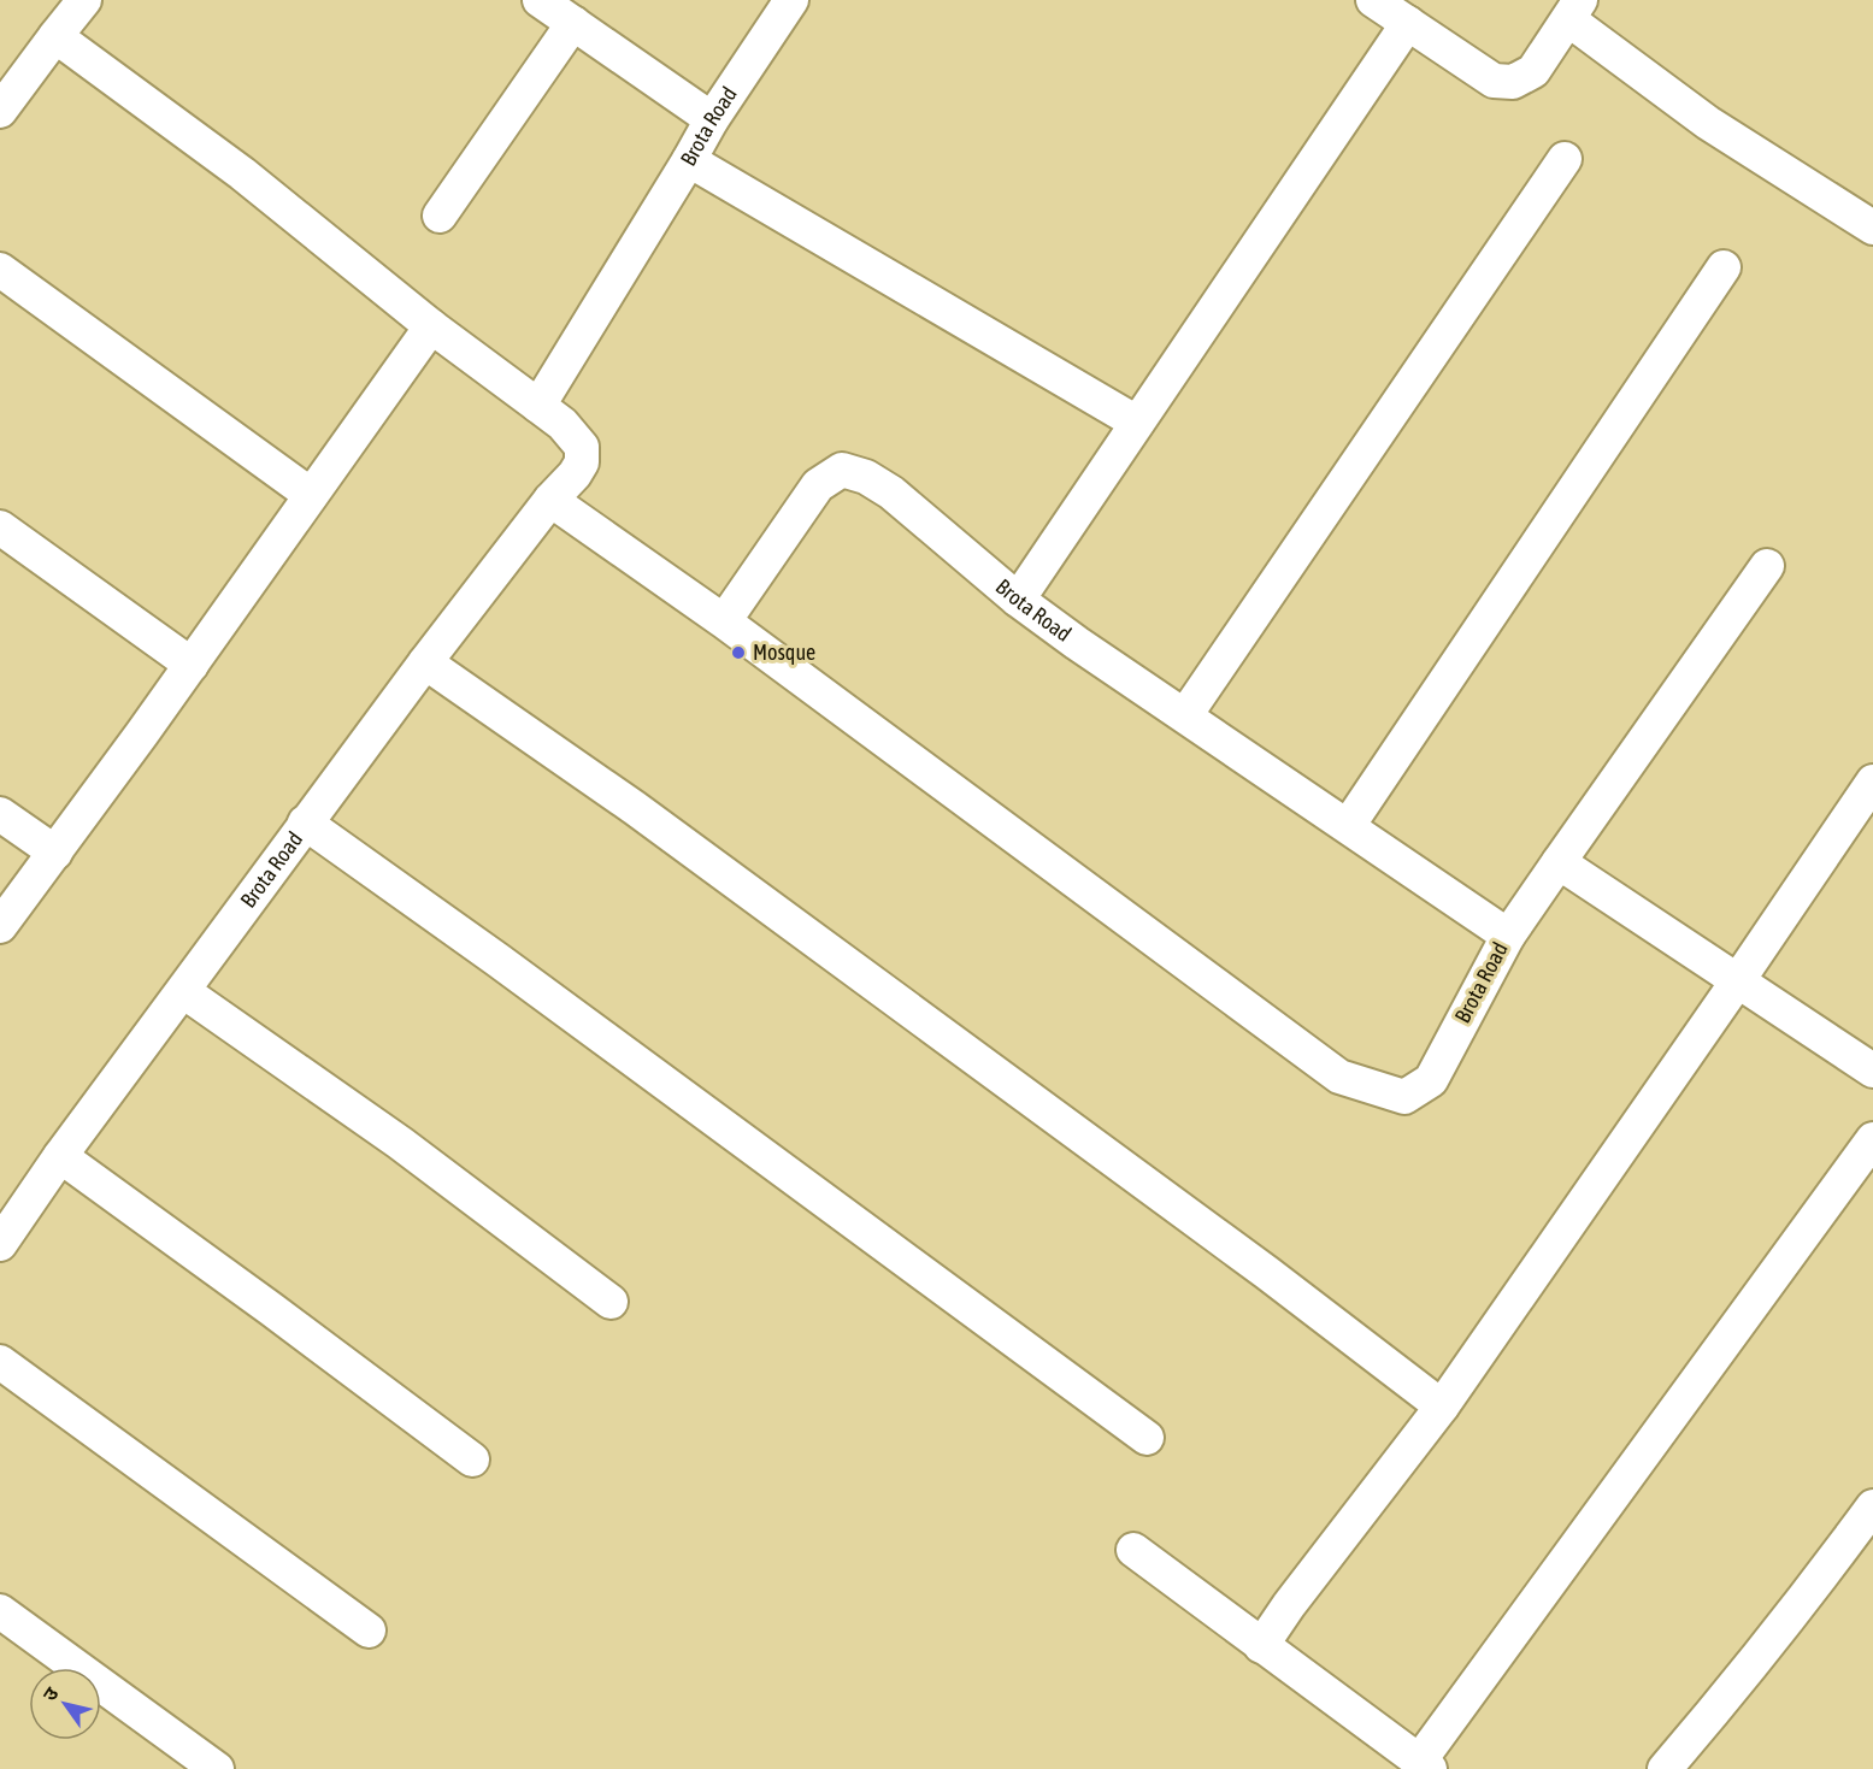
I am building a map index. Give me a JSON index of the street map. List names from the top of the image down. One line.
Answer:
{"streets":{"street":["Brota Road"]},"places":["Mosque"],"north":"top left"}
